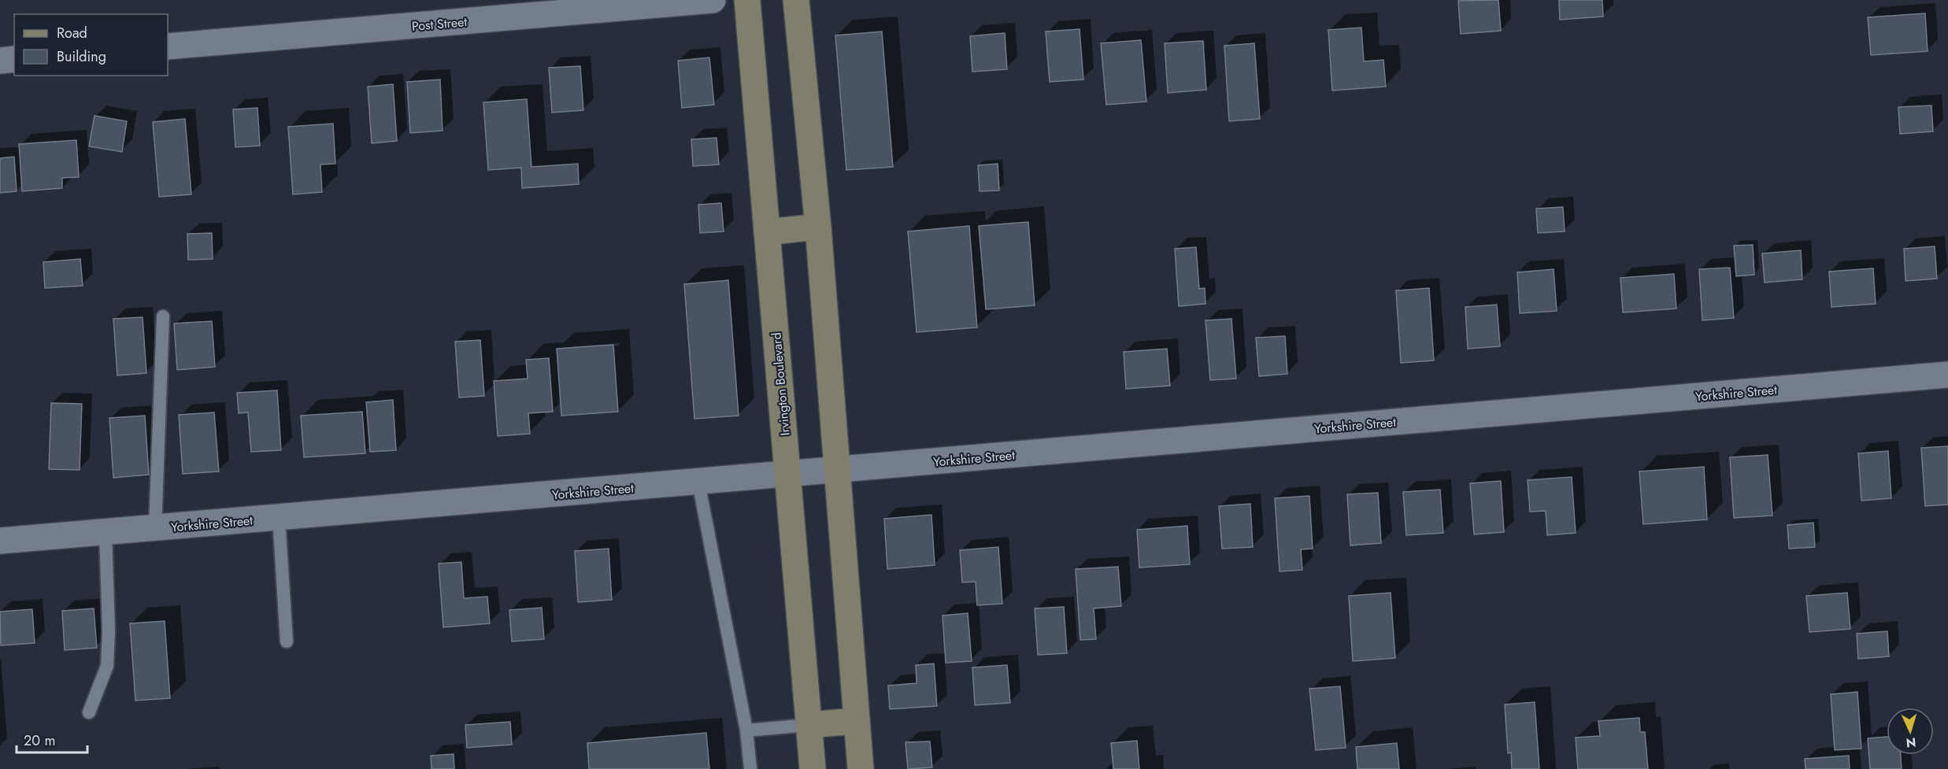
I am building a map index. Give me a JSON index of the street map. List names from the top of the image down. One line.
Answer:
{"streets":{"main road":["Irvington Boulevard"],"street":["Post Street","Yorkshire Street"]},"crossings":[["Irvington Boulevard","Yorkshire Street"]],"legend":["Road","Building"],"scale_bar":"20 m","north":"bottom"}
